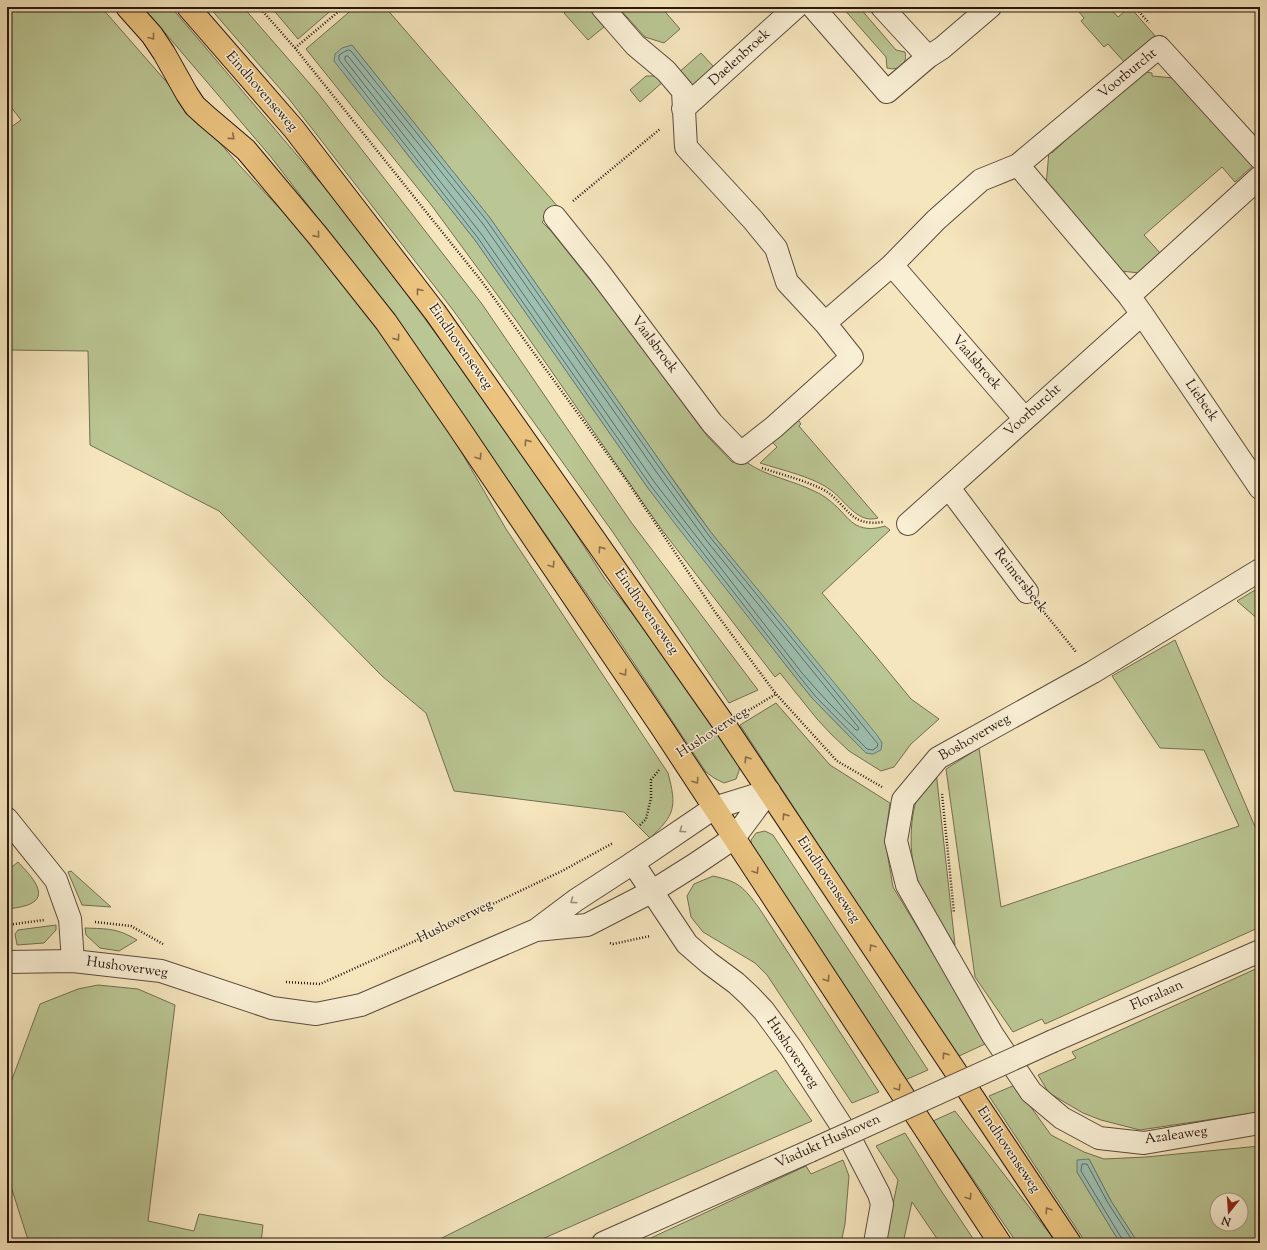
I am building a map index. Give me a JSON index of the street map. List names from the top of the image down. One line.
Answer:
{"streets":{"main road":["Eindhovenseweg"],"street":["Daelenbroek","Voorburcht","Vaalsbroek","Liebeek","Reimersbeek","Hushoverweg","Boshoverweg","Floralaan","Azaleaweg","Viadukt Hushoven"]},"crossings":[["Voorburcht","Vaalsbroek"],["Voorburcht","Liebeek"],["Voorburcht","Reimersbeek"],["Eindhovenseweg","Hushoverweg"],["Reimersbeek","Boshoverweg"],["Boshoverweg","Azaleaweg"],["Floralaan","Viadukt Hushoven"]],"north":"bottom"}
